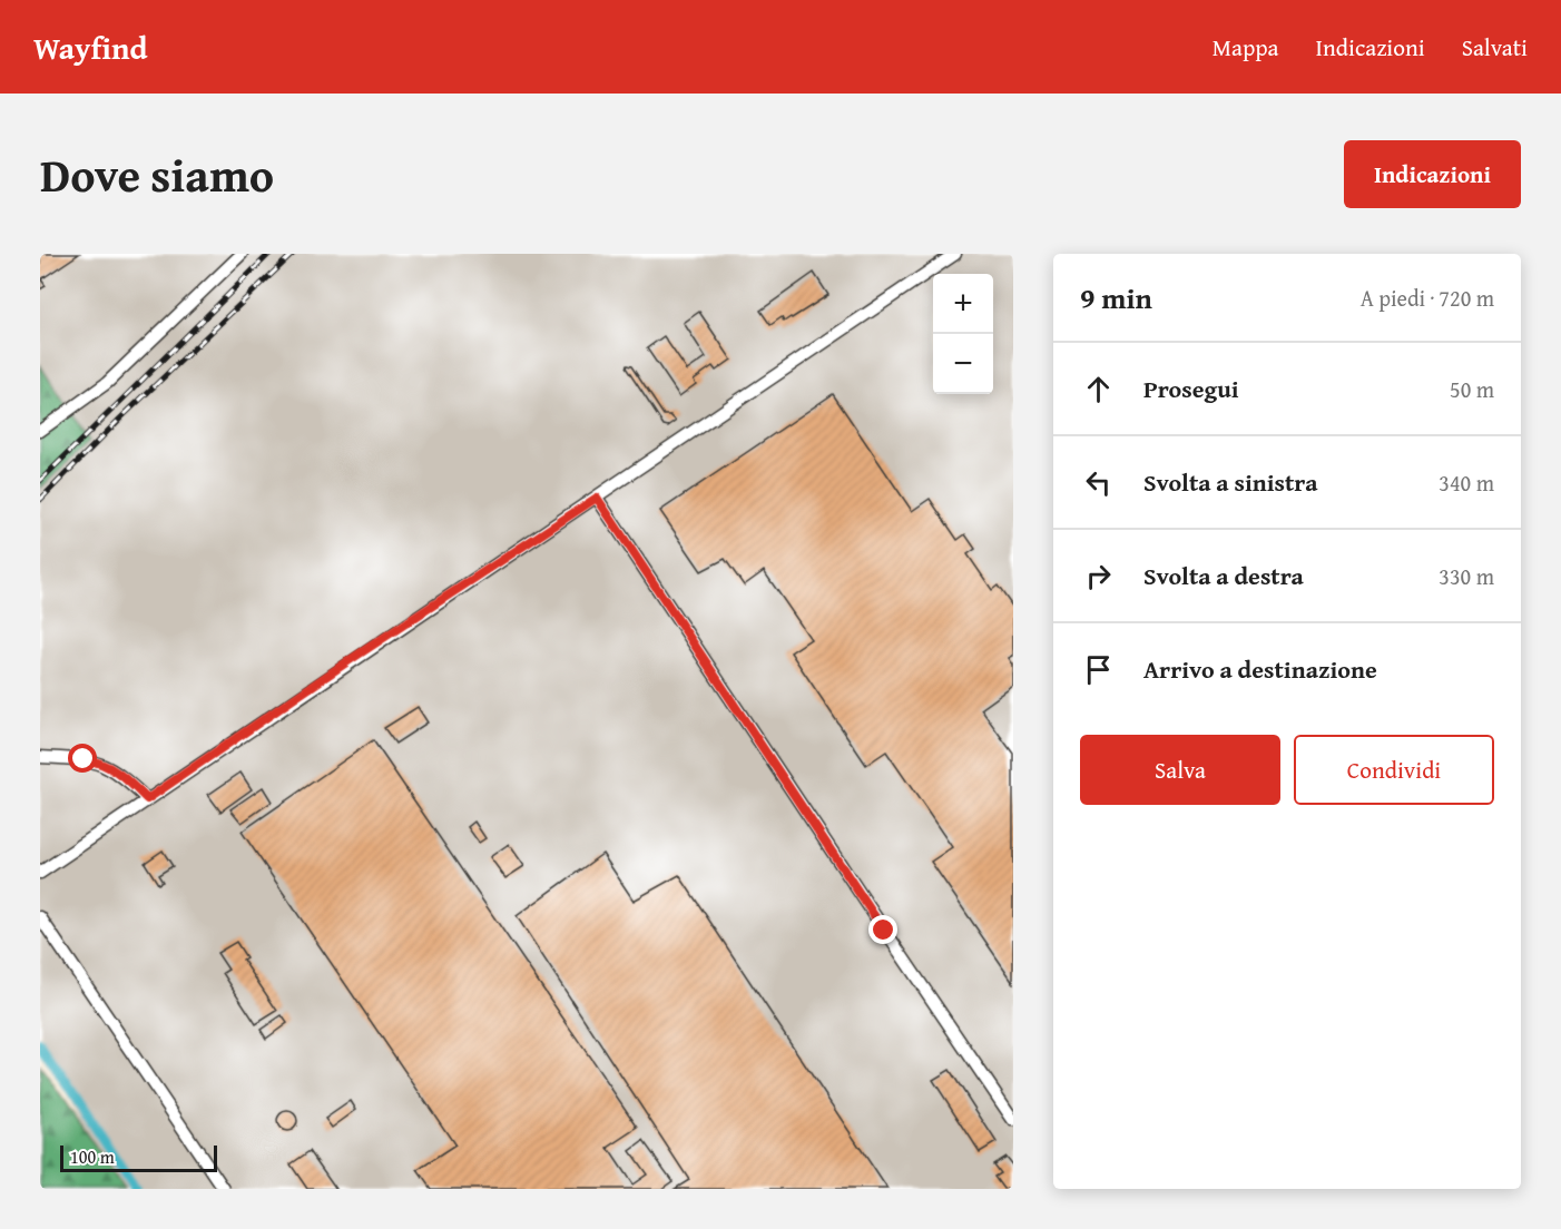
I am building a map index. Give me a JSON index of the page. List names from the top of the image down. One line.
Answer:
{"scale_bar":"100 m","page":{"header":"Wayfind","nav":["Mappa","Indicazioni","Salvati"],"title":"Dove siamo","buttons":["Indicazioni",["Salva","Condividi"]],"heading":["9 min","A piedi · 720 m"],"map_buttons":["+","−"],"list":[["Prosegui","50 m"],["Svolta a sinistra","340 m"],["Svolta a destra","330 m"],"Arrivo a destinazione"],"scale":"100 m"}}
